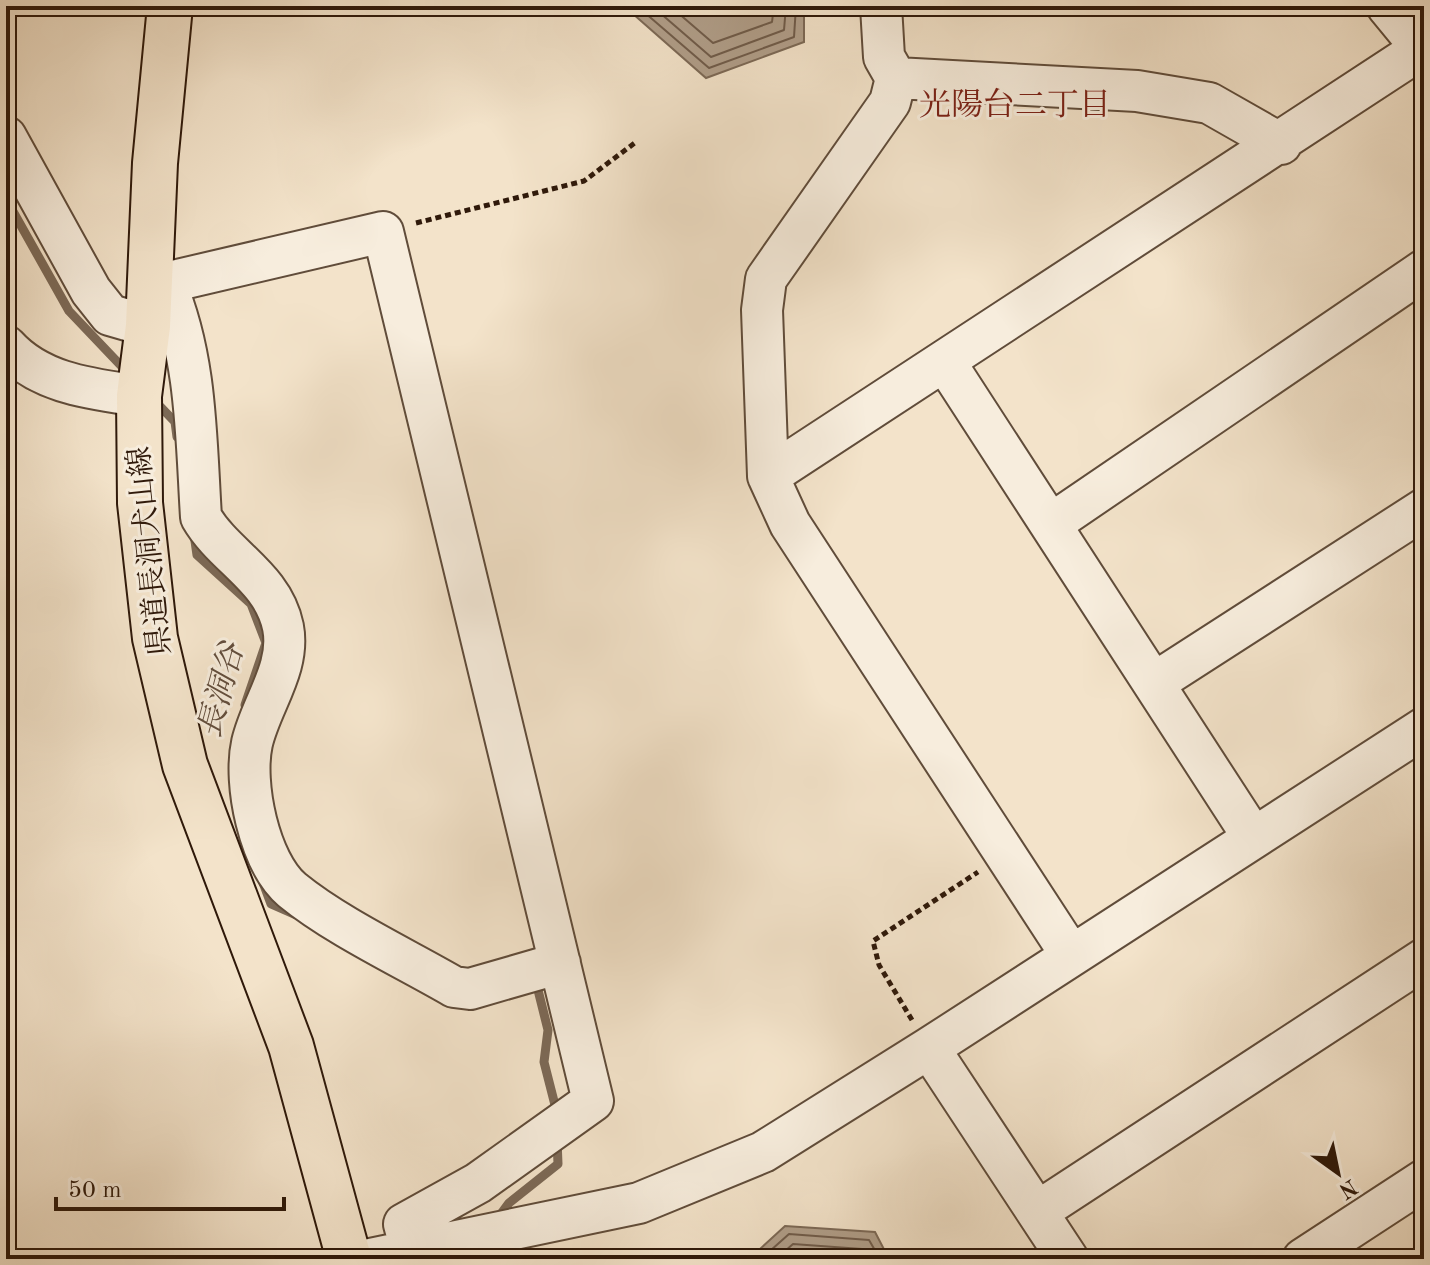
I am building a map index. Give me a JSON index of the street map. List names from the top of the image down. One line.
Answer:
{"streets":{"main road":["県道長洞犬山線"]},"districts":["光陽台二丁目"],"water":["長洞谷"],"scale_bar":"50 m","north":"bottom right"}
